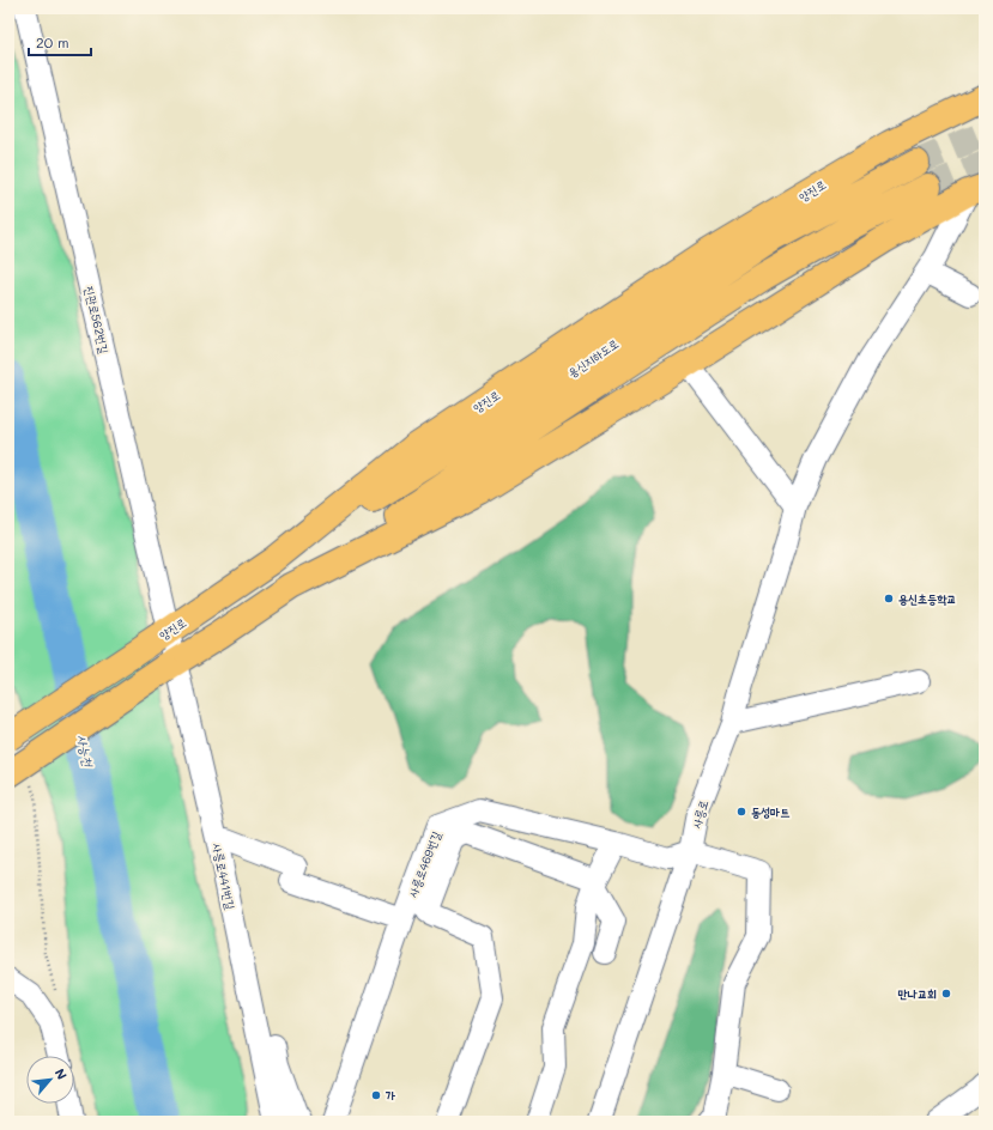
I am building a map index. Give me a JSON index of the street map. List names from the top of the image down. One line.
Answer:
{"streets":{"main road":["양진로","용신지하도로"],"street":["진관로562번길","사릉로","사릉로469번길","사릉로441번길"]},"crossings":[["양진로","진관로562번길"],["양진로","용신지하도로"],["양진로","사릉로441번길"],["진관로562번길","사릉로441번길"],["사릉로","사릉로469번길"]],"water":["사능천"],"places":["용신초등학교","동성마트","만나교회","가"],"scale_bar":"20 m","north":"top right"}
